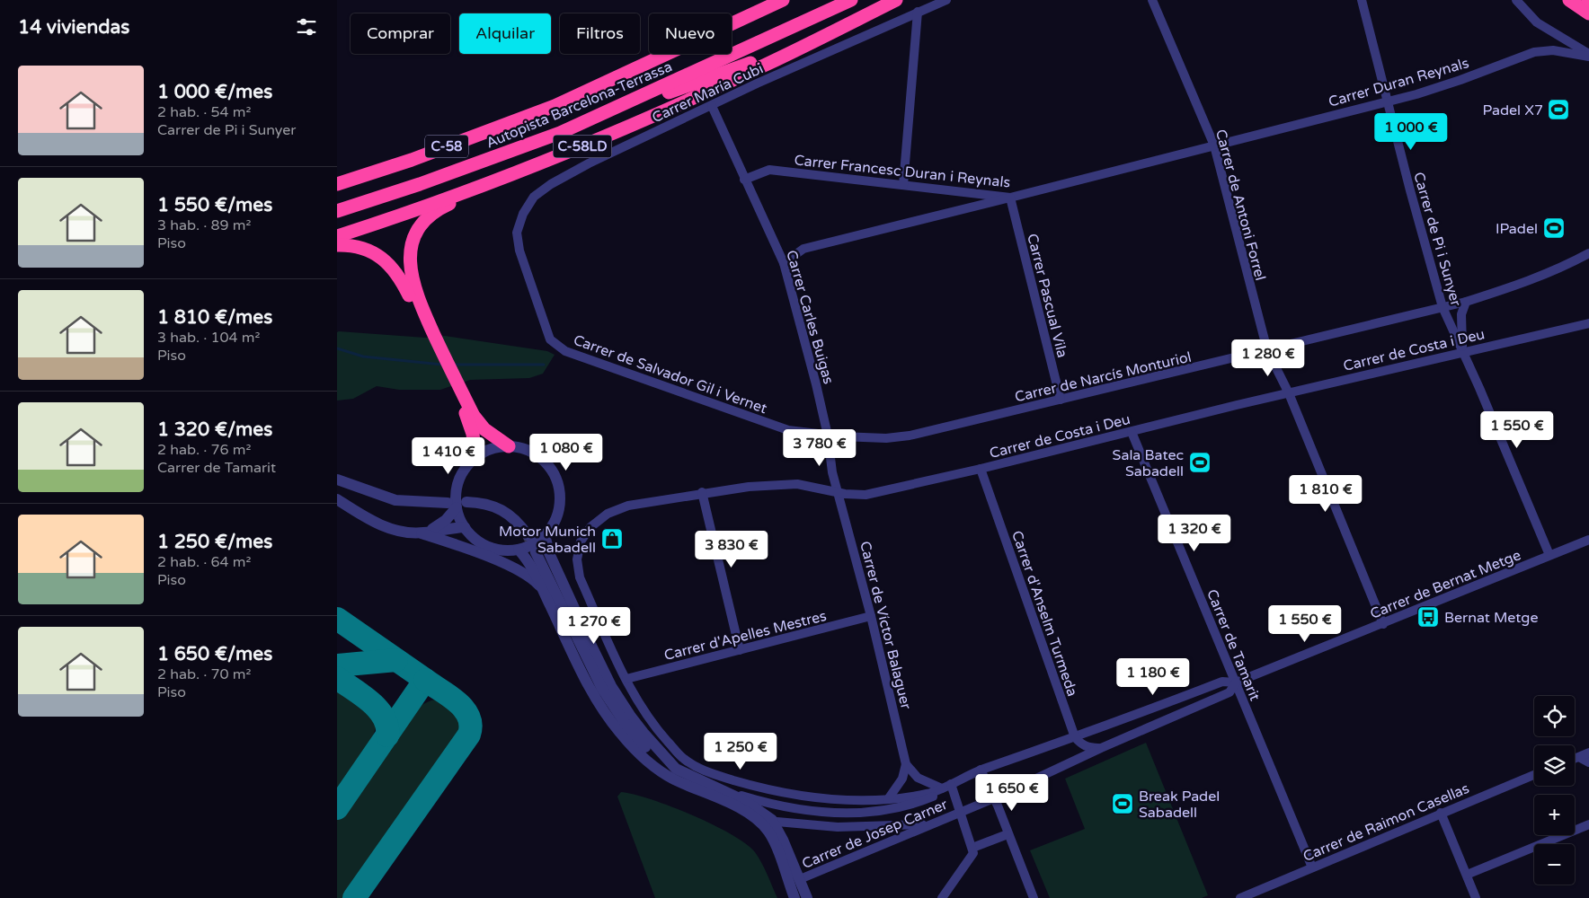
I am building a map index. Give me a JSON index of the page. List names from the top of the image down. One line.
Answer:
{"streets":{"highway":["Autopista Barcelona-Terrassa","C-58","C-58LD"],"street":["Carrer Duran Reynals","Carrer María Cubi","Carrer Francesc Duran i Reynals","Carrer de Antoni Forrel","Carrer de Pi i Sunyer","Carrer Pascual Vila","Carrer Carles Buigas","Carrer de Costa i Deu","Carrer de Salvador Gil i Vernet","Carrer de Narcís Monturiol","Carrer de Bernat Metge","Carrer d'Anselm Turmeda","Carrer de Víctor Balaguer","Carrer d'Apelles Mestres","Carrer de Tamarit","Carrer de Raimon Casellas","Carrer de Josep Carner"]},"crossings":[["Carrer Duran Reynals","Carrer Francesc Duran i Reynals"],["Carrer Duran Reynals","Carrer de Antoni Forrel"],["Carrer Duran Reynals","Carrer de Pi i Sunyer"],["Carrer María Cubi","Carrer Carles Buigas"],["Carrer María Cubi","Carrer de Salvador Gil i Vernet"],["Carrer Francesc Duran i Reynals","Carrer de Antoni Forrel"],["Carrer Francesc Duran i Reynals","Carrer Pascual Vila"],["Carrer Francesc Duran i Reynals","Carrer Carles Buigas"],["Carrer de Antoni Forrel","Carrer de Costa i Deu"],["Carrer de Antoni Forrel","Carrer de Narcís Monturiol"],["Carrer de Antoni Forrel","Carrer de Bernat Metge"],["Carrer de Pi i Sunyer","Carrer de Costa i Deu"],["Carrer de Pi i Sunyer","Carrer de Narcís Monturiol"],["Carrer de Pi i Sunyer","Carrer de Bernat Metge"],["Carrer Pascual Vila","Carrer de Narcís Monturiol"],["Carrer Carles Buigas","Carrer de Costa i Deu"],["Carrer Carles Buigas","Carrer de Salvador Gil i Vernet"],["Carrer Carles Buigas","Carrer de Narcís Monturiol"],["Carrer Carles Buigas","Carrer de Víctor Balaguer"],["Carrer de Costa i Deu","Carrer de Bernat Metge"],["Carrer de Costa i Deu","Carrer d'Anselm Turmeda"],["Carrer de Costa i Deu","Carrer de Víctor Balaguer"],["Carrer de Costa i Deu","Carrer de Tamarit"],["Carrer de Salvador Gil i Vernet","Carrer de Narcís Monturiol"],["Carrer de Bernat Metge","Carrer d'Anselm Turmeda"],["Carrer de Bernat Metge","Carrer d'Apelles Mestres"],["Carrer de Bernat Metge","Carrer de Tamarit"],["Carrer de Bernat Metge","Carrer de Josep Carner"],["Carrer de Víctor Balaguer","Carrer d'Apelles Mestres"],["Carrer de Tamarit","Carrer de Raimon Casellas"]],"places":{"sports":["Padel X7","IPadel","Sala Batec Sabadell","Break Padel Sabadell"],"shop":["Motor Munich Sabadell"],"bus stop":["Bernat Metge"]},"page":{"heading":"14 viviendas","chip":["Comprar","Alquilar","Filtros","Nuevo"],"list":[{"name":"1 000 €/mes","note":"2 hab. · 54 m² · Carrer de Pi i Sunyer"},{"name":"1 550 €/mes","note":"3 hab. · 89 m² · Piso"},{"name":"1 810 €/mes","note":"3 hab. · 104 m² · Piso"},{"name":"1 320 €/mes","note":"2 hab. · 76 m² · Carrer de Tamarit"},{"name":"1 250 €/mes","note":"2 hab. · 64 m² · Piso"},{"name":"1 650 €/mes","note":"2 hab. · 70 m² · Piso"}],"price":["1 000 €","1 280 €","1 550 €","3 780 €","1 080 €","1 410 €","1 810 €","1 320 €","3 830 €","1 550 €","1 270 €","1 180 €","1 250 €","1 650 €"],"map_buttons":["+","−"]}}
